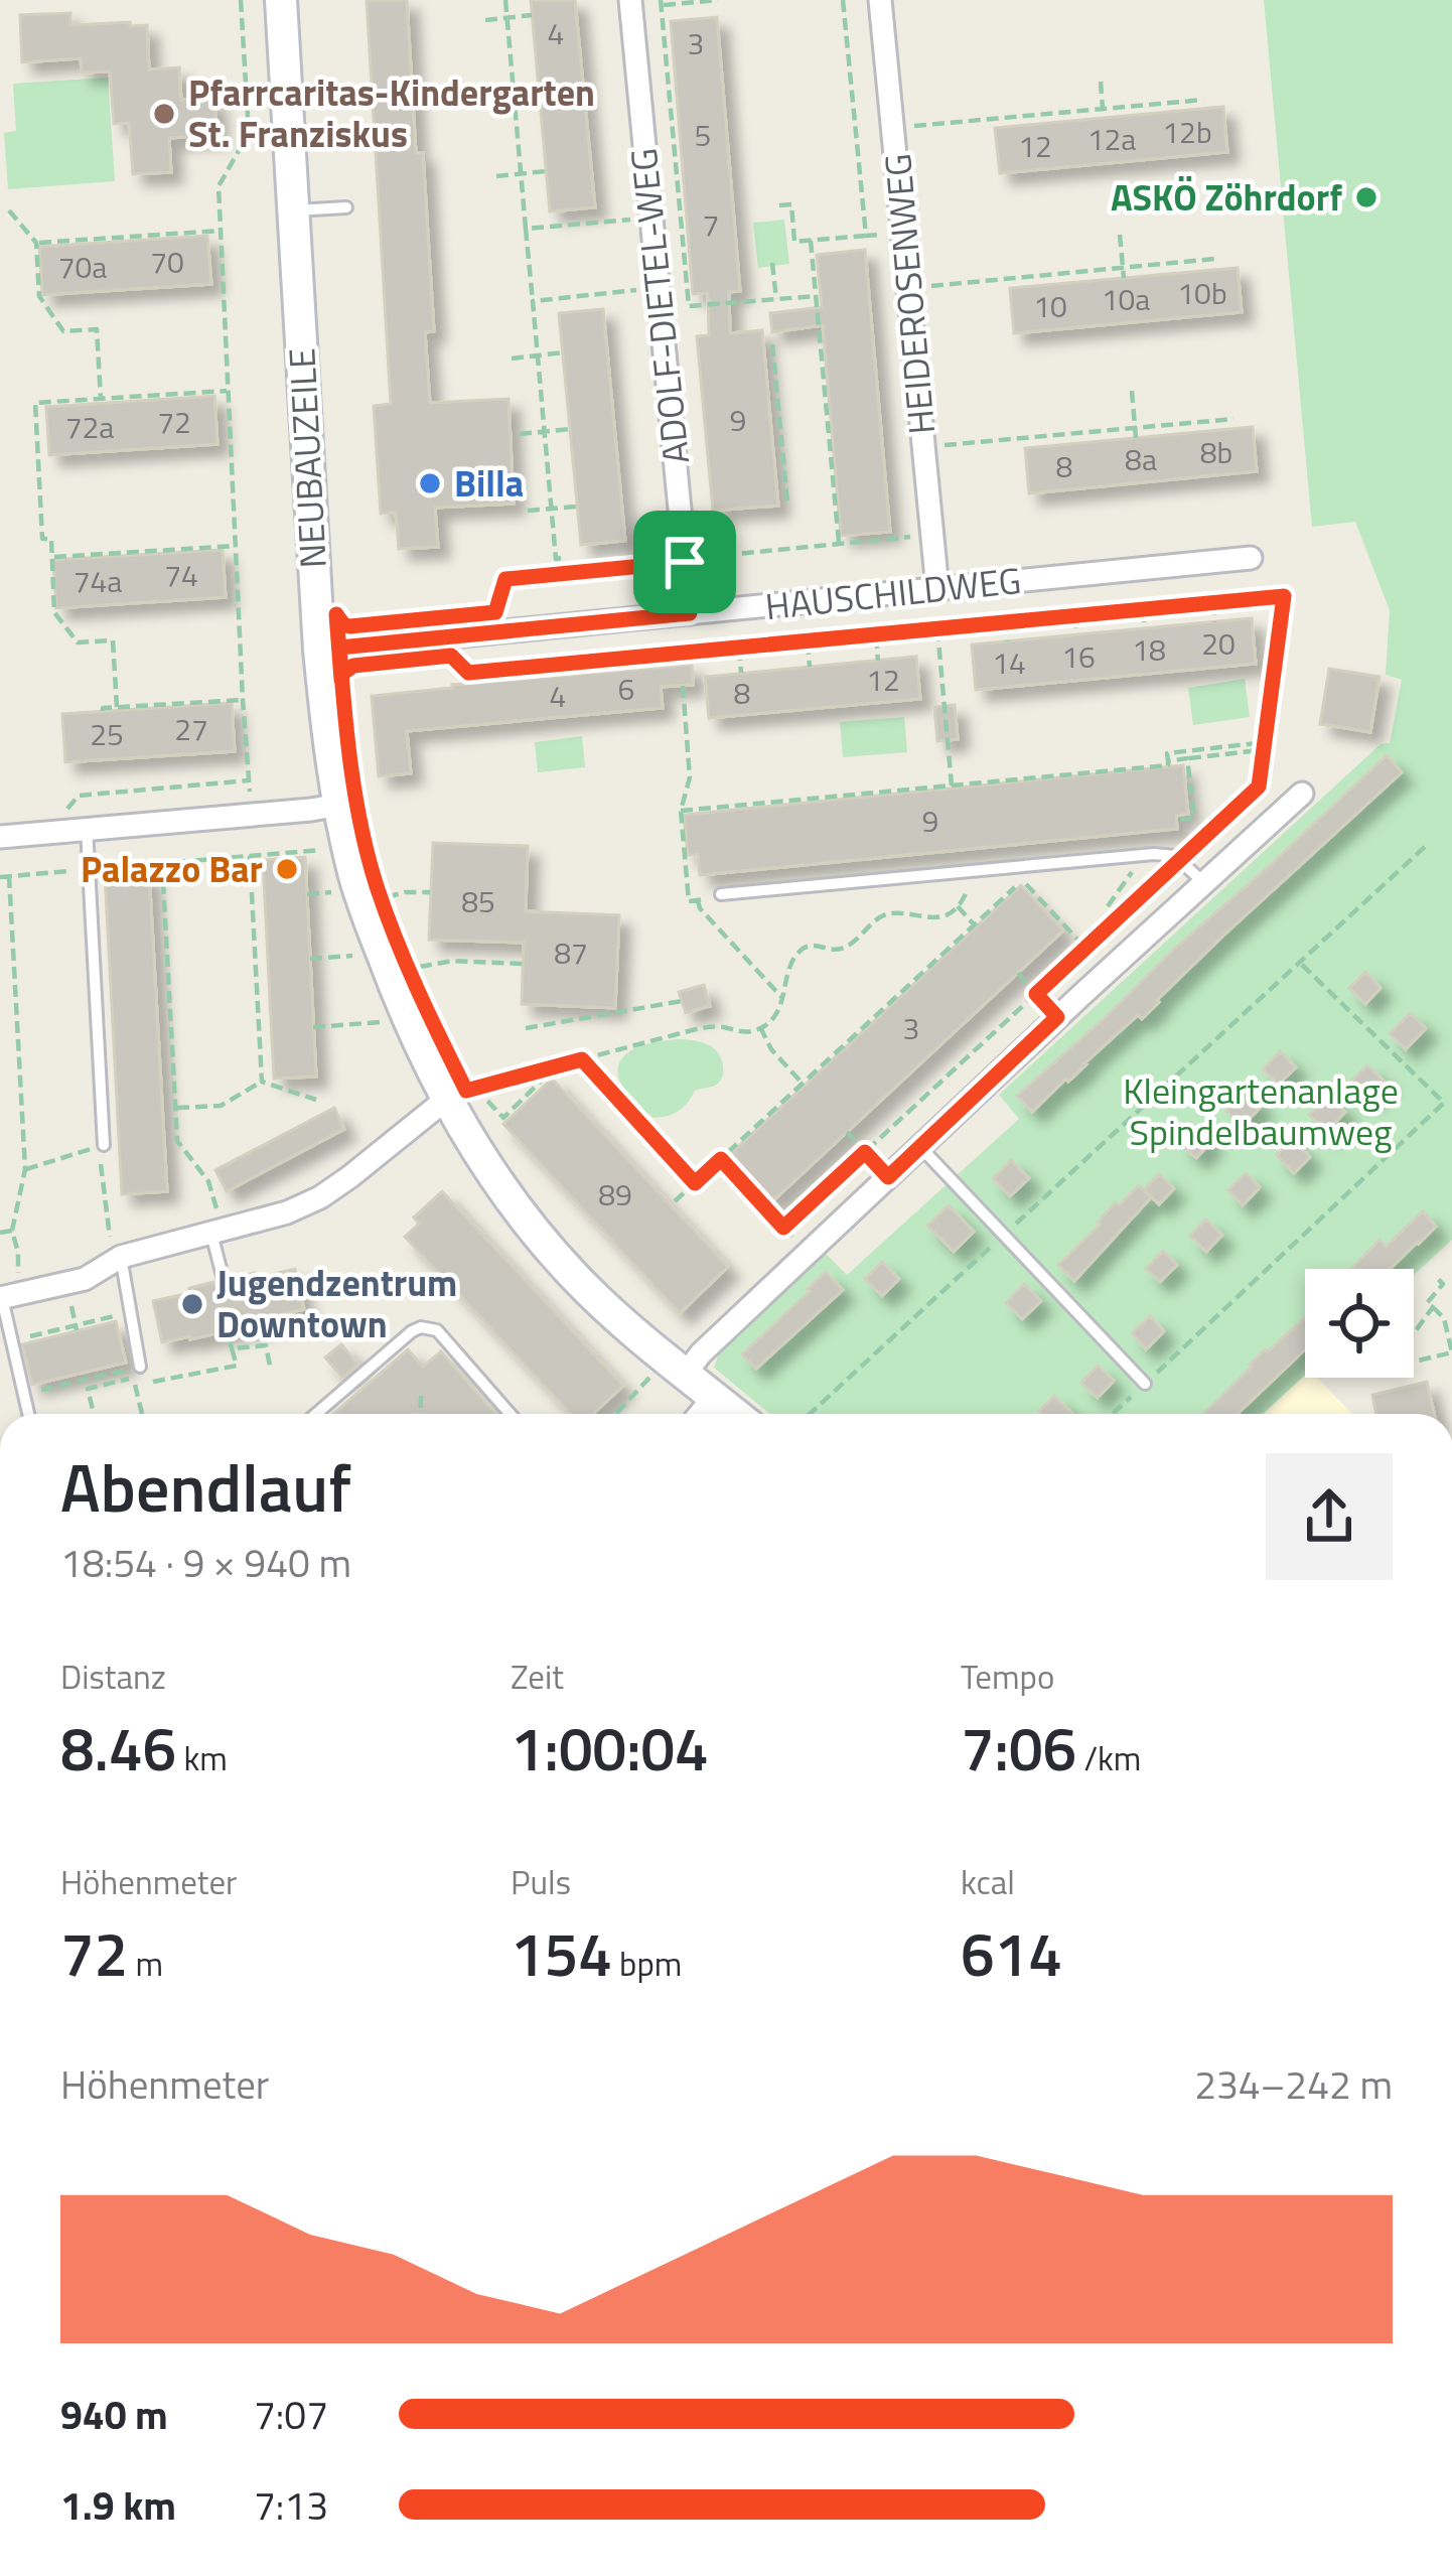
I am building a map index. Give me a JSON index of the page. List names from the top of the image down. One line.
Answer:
{"streets":{"street":["HEIDEROSENWEG","ADOLF-DIETEL-WEG","NEUBAUZEILE","HAUSCHILDWEG"]},"crossings":[["HEIDEROSENWEG","HAUSCHILDWEG"],["ADOLF-DIETEL-WEG","HAUSCHILDWEG"],["NEUBAUZEILE","HAUSCHILDWEG"]],"parks":["Kleingartenanlage Spindelbaumweg"],"places":["Pfarrcaritas-Kindergarten St. Franziskus","ASKÖ Zöhrdorf","Billa","Palazzo Bar","Jugendzentrum Downtown"],"house_numbers":["4","3","12b","5","12a","12","7","70","70a","10b","10a","10","9","72","72a","8b","8a","8","74","74a","20","18","16","14","12","6","8","4","27","25","9","85","87","3","89"],"page":{"heading":["Abendlauf","18:54 · 9 × 940 m"],"stats":[["Distanz","8.46 km"],["Zeit","1:00:04"],["Tempo","7:06 /km"],["Höhenmeter","72 m"],["Puls","154 bpm"],["kcal","614"]],"chart":["Höhenmeter","234–242 m"],"list":[{"name":"940 m","note":"7:07"},{"name":"1.9 km","note":"7:13"}]}}
